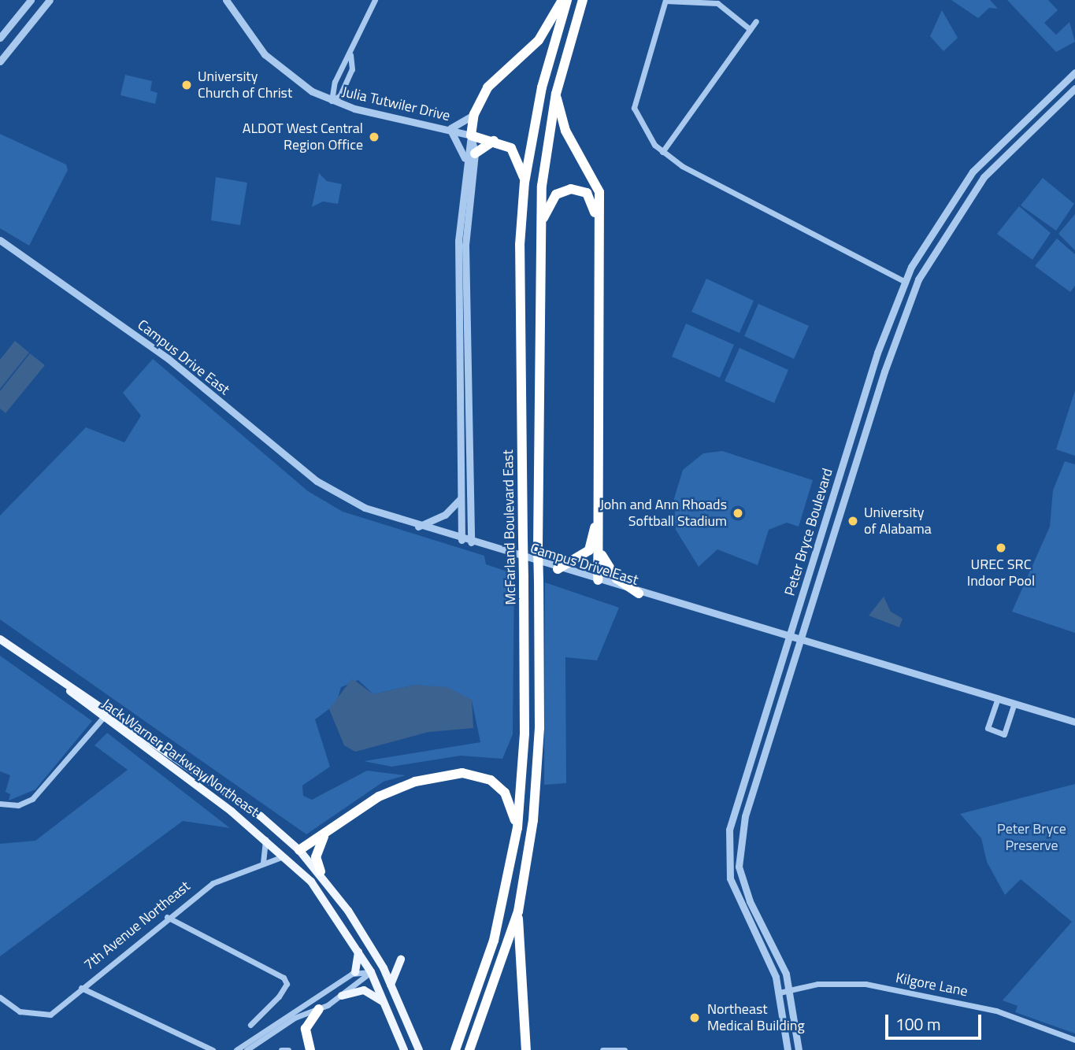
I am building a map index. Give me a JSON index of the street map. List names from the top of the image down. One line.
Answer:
{"streets":{"highway":["McFarland Boulevard East"],"main road":["Jack Warner Parkway Northeast","7th Avenue Northeast"],"street":["Julia Tutwiler Drive","Campus Drive East","Peter Bryce Boulevard","Kilgore Lane"]},"crossings":[["Campus Drive East","Peter Bryce Boulevard"],["Peter Bryce Boulevard","Kilgore Lane"],["Jack Warner Parkway Northeast","7th Avenue Northeast"]],"parks":["Peter Bryce Preserve"],"places":["University Church of Christ","ALDOT West Central Region Office","John and Ann Rhoads Softball Stadium","University of Alabama","UREC SRC Indoor Pool","Northeast Medical Building"],"scale_bar":"100 m"}
